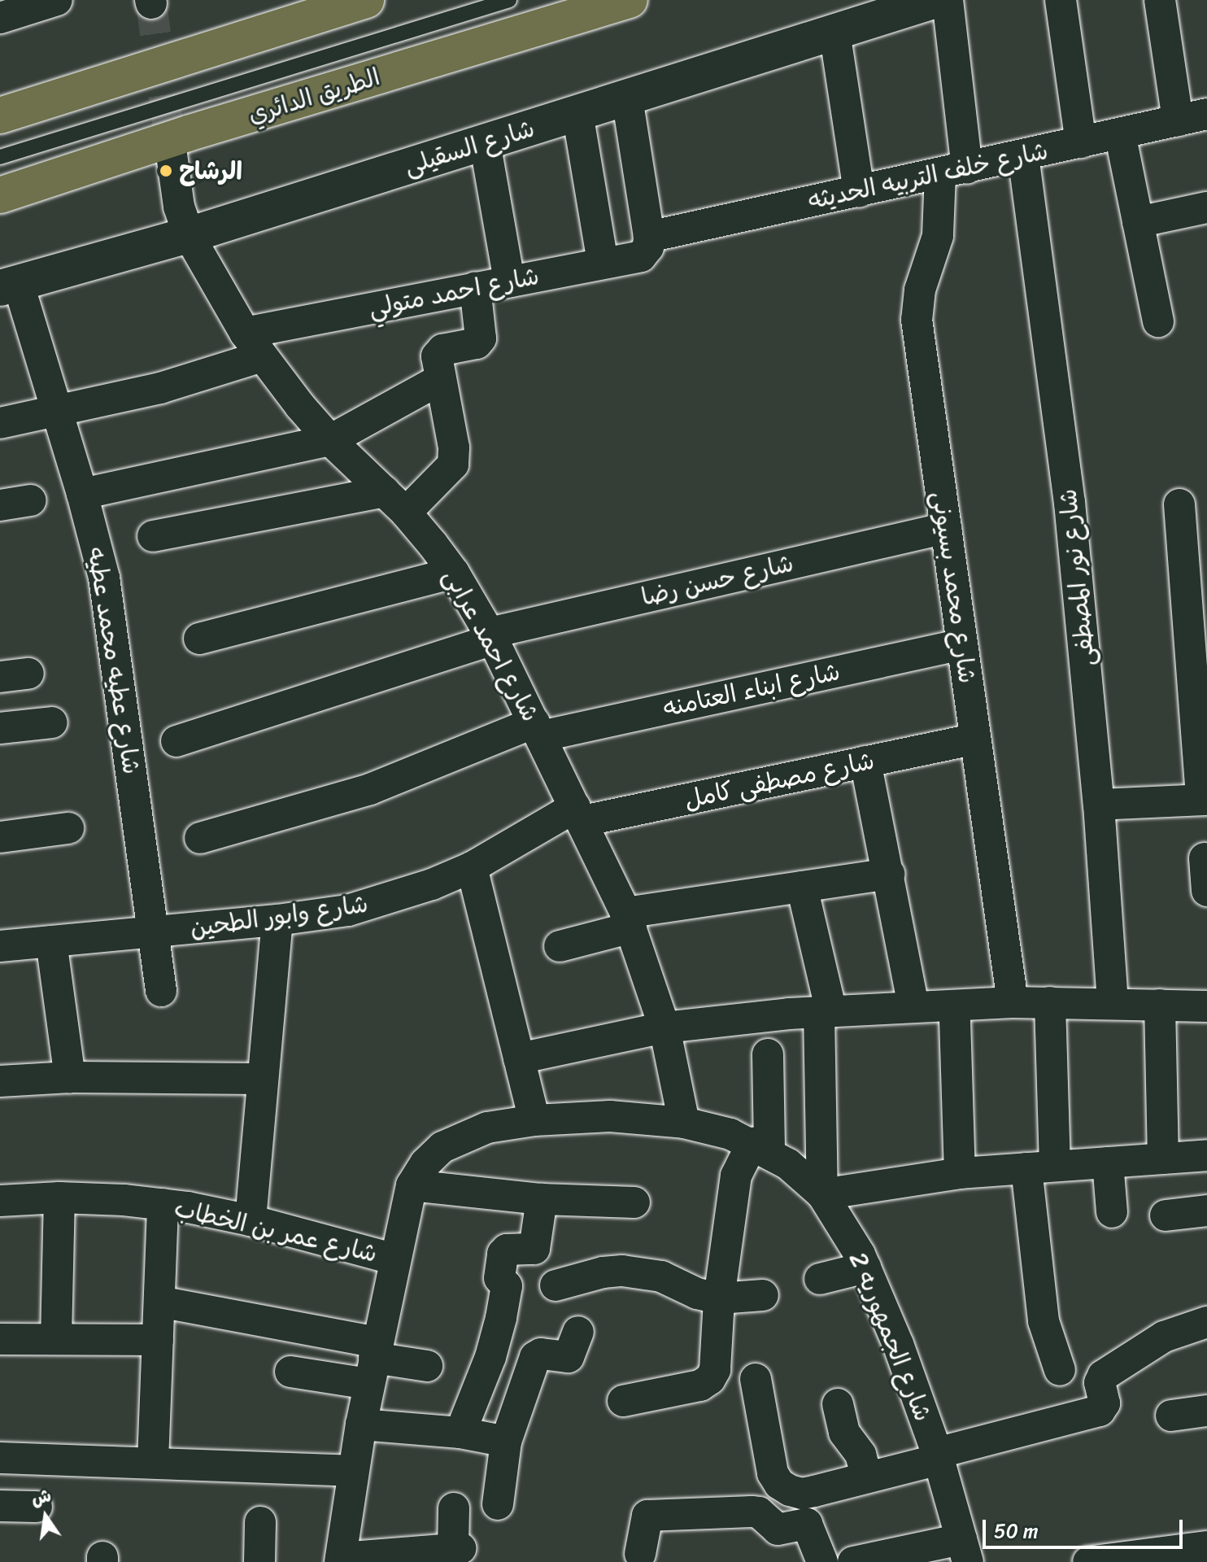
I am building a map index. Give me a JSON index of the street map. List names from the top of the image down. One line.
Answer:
{"streets":{"highway":["الطريق الدائري"],"street":["شارع السقيلى","شارع خلف التربيه الحديثه","شارع احمد متولي","شارع نور المصطفى","شارع حسن رضا","شارع محمد بسيونى","شارع احمد عرابى","شارع عطيه محمد عطيه","شارع ابناء العتامنه","شارع مصطفى كامل","شارع وابور الطحين","شارع عمر بن الخطاب","شارع الجمهوريه 2"]},"crossings":[["شارع السقيلى","شارع احمد عرابى"],["شارع السقيلى","شارع عطيه محمد عطيه"],["شارع خلف التربيه الحديثه","شارع احمد متولي"],["شارع خلف التربيه الحديثه","شارع نور المصطفى"],["شارع خلف التربيه الحديثه","شارع محمد بسيونى"],["شارع احمد متولي","شارع احمد عرابى"],["شارع احمد متولي","شارع عطيه محمد عطيه"],["شارع حسن رضا","شارع محمد بسيونى"],["شارع حسن رضا","شارع احمد عرابى"],["شارع محمد بسيونى","شارع ابناء العتامنه"],["شارع محمد بسيونى","شارع مصطفى كامل"],["شارع احمد عرابى","شارع ابناء العتامنه"],["شارع احمد عرابى","شارع مصطفى كامل"],["شارع احمد عرابى","شارع وابور الطحين"],["شارع احمد عرابى","شارع الجمهوريه 2"],["شارع عطيه محمد عطيه","شارع وابور الطحين"],["شارع مصطفى كامل","شارع وابور الطحين"]],"places":["الرشاح"],"scale_bar":"50 m","north":"top"}
